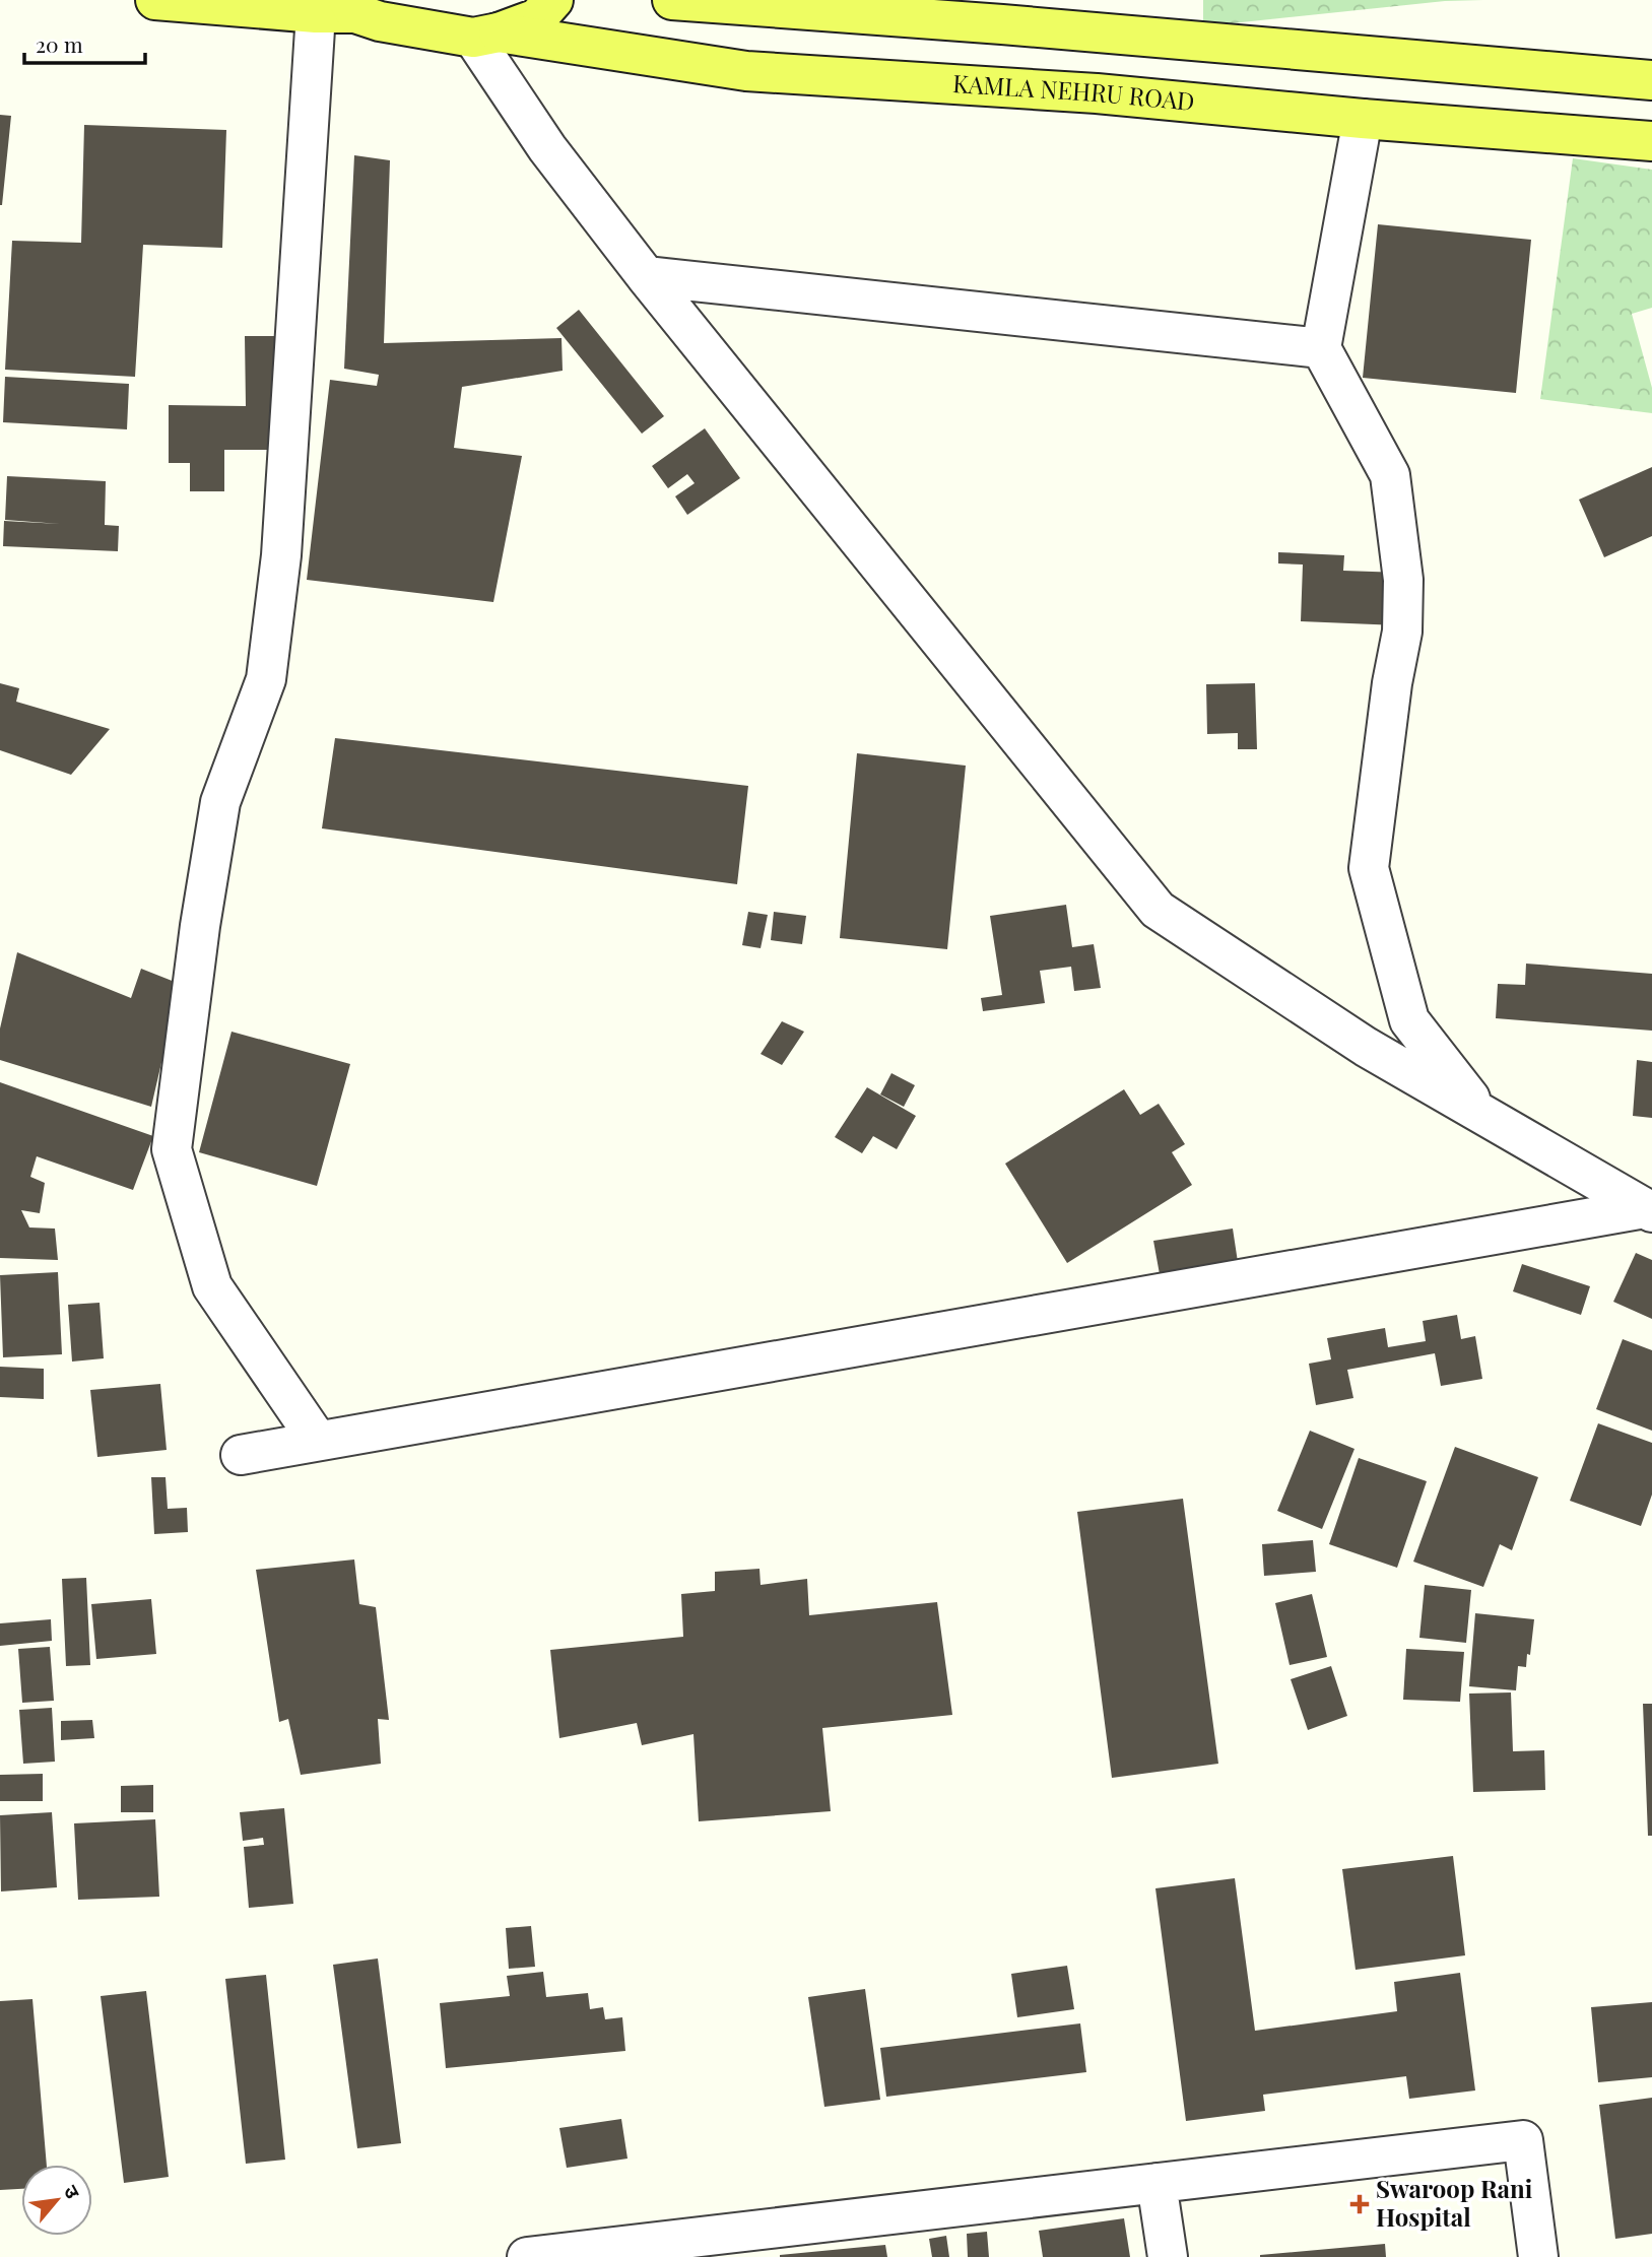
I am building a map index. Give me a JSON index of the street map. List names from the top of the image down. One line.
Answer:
{"streets":{"main road":["KAMLA NEHRU ROAD"]},"places":{"health":["Swaroop Rani Hospital"]},"scale_bar":"20 m","north":"top right"}
